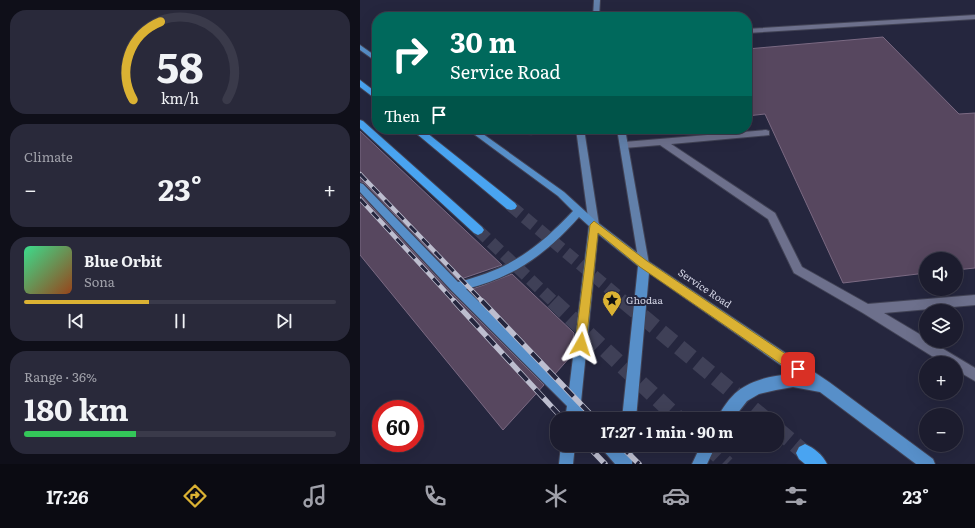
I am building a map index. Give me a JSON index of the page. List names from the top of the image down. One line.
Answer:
{"streets":{"main road":["Service Road"]},"places":{"place":["Ghodaa"]},"page":{"turn":["30 m","Service Road"],"then":"Then","tile":["Climate",["Range · 36%","180 km"]],"heat":["−","23°","+"],"song":["Blue Orbit","Sona"],"map_buttons":["+","−"],"limit":"60","trip":"17:27 · 1 min · 90 m","tabs":["17:26","23°"],"gauge":["58","km/h"]}}
